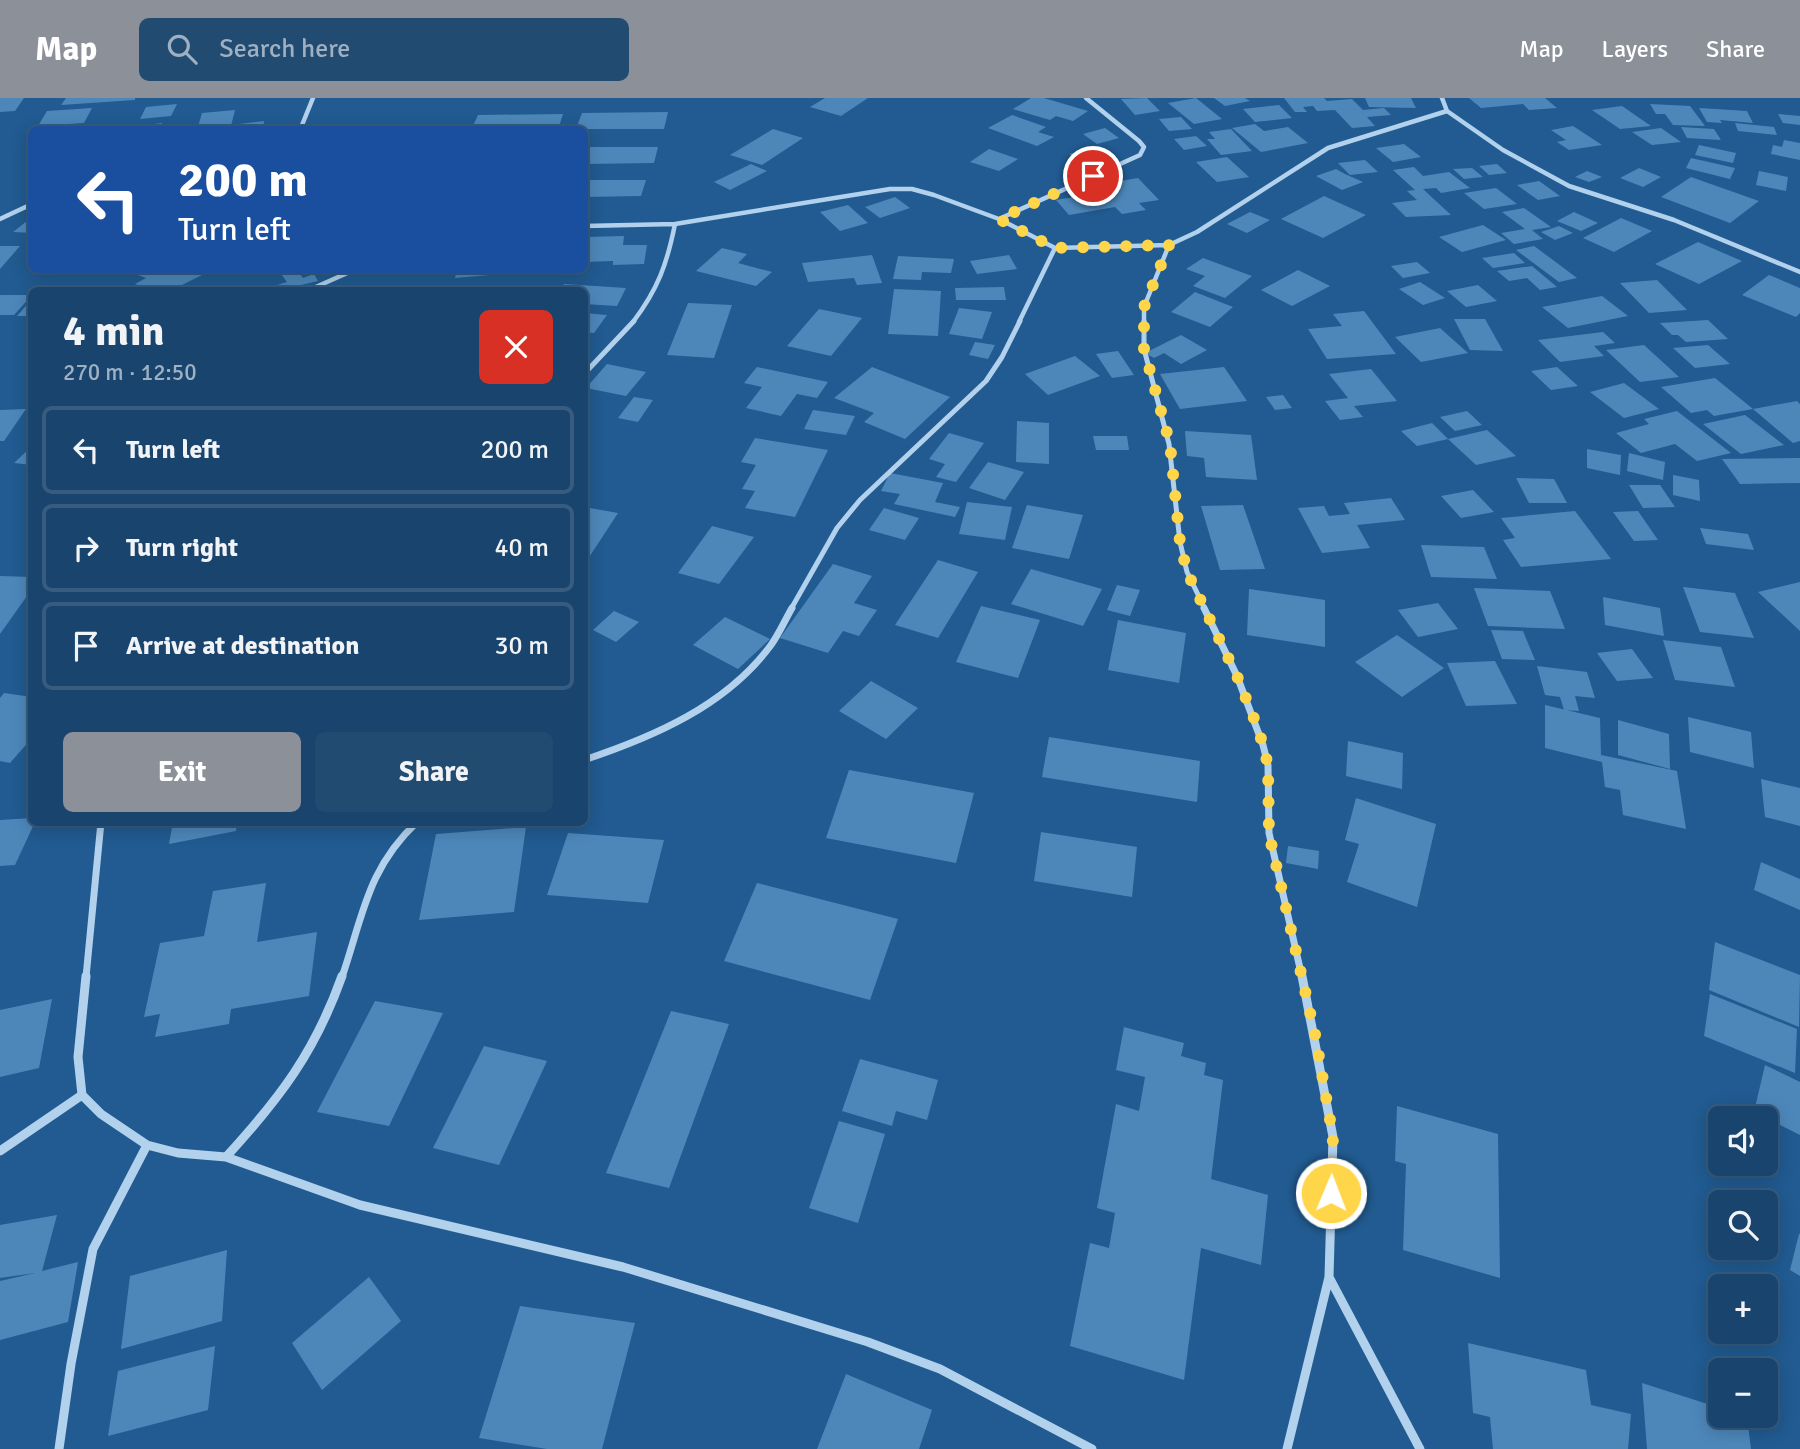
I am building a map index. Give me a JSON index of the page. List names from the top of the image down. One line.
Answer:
{"page":{"header":"Map","search":"Search here","nav":["Map","Layers","Share"],"turn":["200 m","Turn left"],"heading":["4 min","270 m · 12:50"],"list":[{"name":"Turn left","value":"200 m"},{"name":"Turn right","value":"40 m"},{"name":"Arrive at destination","value":"30 m"}],"buttons":["Exit","Share"],"map_buttons":["+","−"]}}
